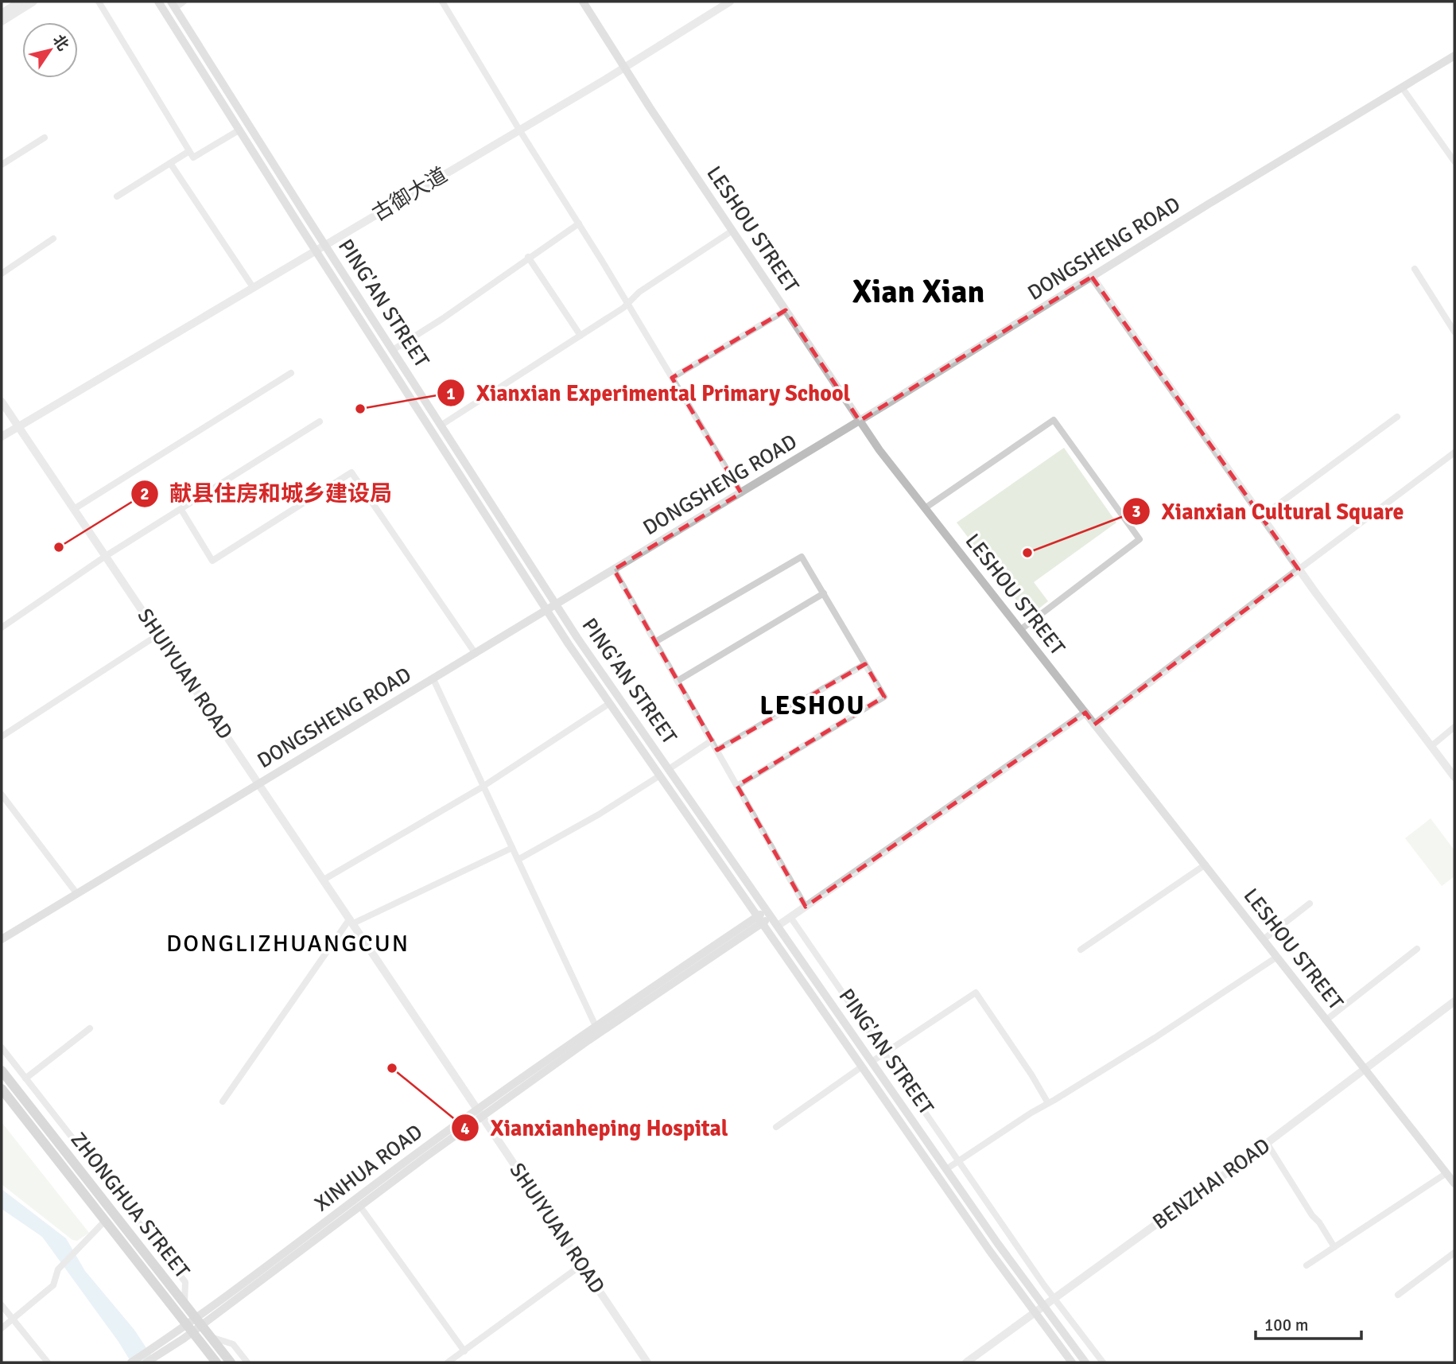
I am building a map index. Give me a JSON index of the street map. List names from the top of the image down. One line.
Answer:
{"streets":{"main road":["LESHOU STREET","DONGSHENG ROAD","PING'AN STREET","XINHUA ROAD","ZHONGHUA STREET"],"street":["古御大道","SHUIYUAN ROAD","BENZHAI ROAD"]},"crossings":[["古御大道","LESHOU STREET"],["古御大道","PING'AN STREET"],["古御大道","SHUIYUAN ROAD"],["LESHOU STREET","DONGSHENG ROAD"],["LESHOU STREET","BENZHAI ROAD"],["DONGSHENG ROAD","PING'AN STREET"],["DONGSHENG ROAD","SHUIYUAN ROAD"],["PING'AN STREET","XINHUA ROAD"],["PING'AN STREET","BENZHAI ROAD"],["SHUIYUAN ROAD","XINHUA ROAD"],["XINHUA ROAD","ZHONGHUA STREET"]],"districts":["Xian Xian","LESHOU","DONGLIZHUANGCUN"],"places":["Xianxian Experimental Primary School","献县住房和城乡建设局","Xianxian Cultural Square","Xianxianheping Hospital"],"scale_bar":"100 m","north":"top right"}
